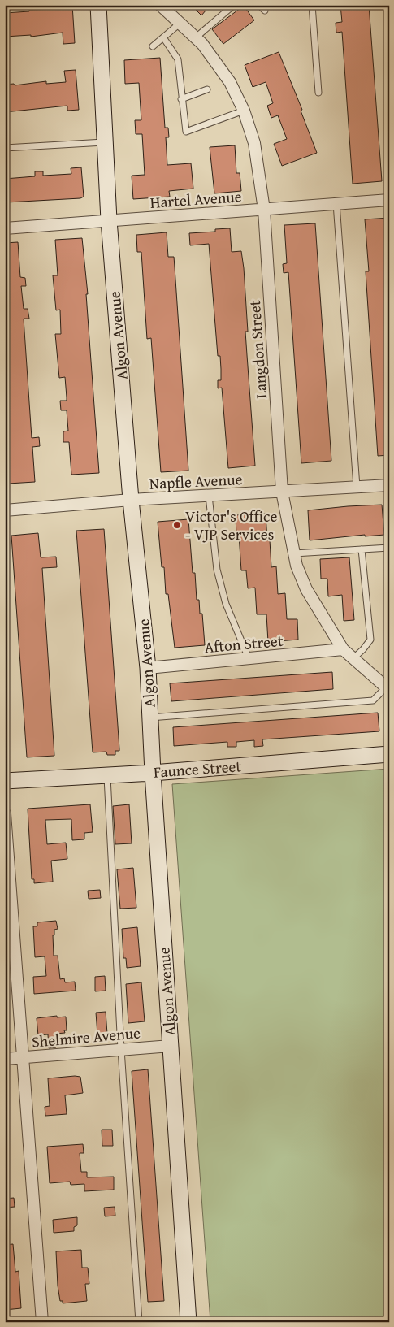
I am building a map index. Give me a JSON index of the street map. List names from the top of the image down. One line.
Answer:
{"streets":{"street":["Hartel Avenue","Algon Avenue","Langdon Street","Napfle Avenue","Afton Street","Faunce Street","Shelmire Avenue"]},"crossings":[["Hartel Avenue","Algon Avenue"],["Hartel Avenue","Langdon Street"],["Algon Avenue","Napfle Avenue"],["Algon Avenue","Afton Street"],["Algon Avenue","Faunce Street"],["Algon Avenue","Shelmire Avenue"],["Langdon Street","Napfle Avenue"],["Langdon Street","Afton Street"]],"places":["Victor's Office - VJP Services"]}
